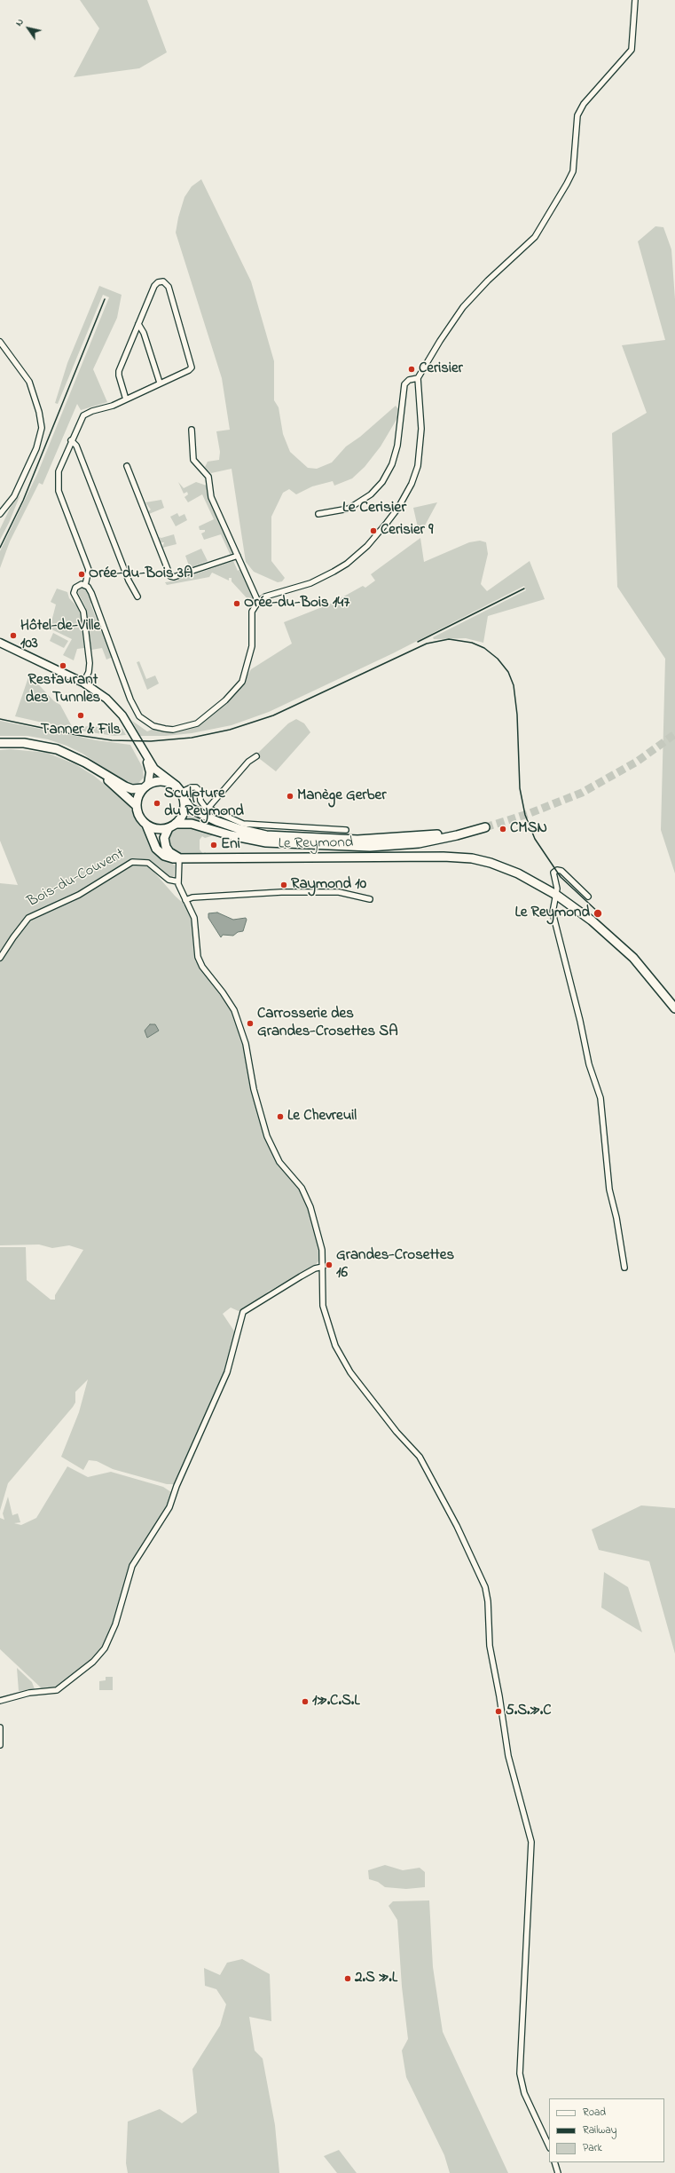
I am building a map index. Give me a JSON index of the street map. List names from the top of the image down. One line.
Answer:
{"streets":{"main road":["Le Reymond"],"street":["Bois-du-Couvent"]},"districts":["Le Cerisier"],"places":["Cerisier","Cerisier 9","Orée-du-Bois 3A","Orée-du-Bois 147","Hôtel-de-Ville 103","Restaurant des Tunnles","Tanner & Fils","Manège Gerber","Sculpture du Reymond","CMSN","Eni","Raymond 10","Le Reymond","Carrosserie des Grandes-Crosettes SA","Le Chevreuil","Grandes-Crosettes 16","1».C.S.L","5.S.».C","2.S ».L"],"legend":["Road","Railway","Park"],"north":"top left"}
